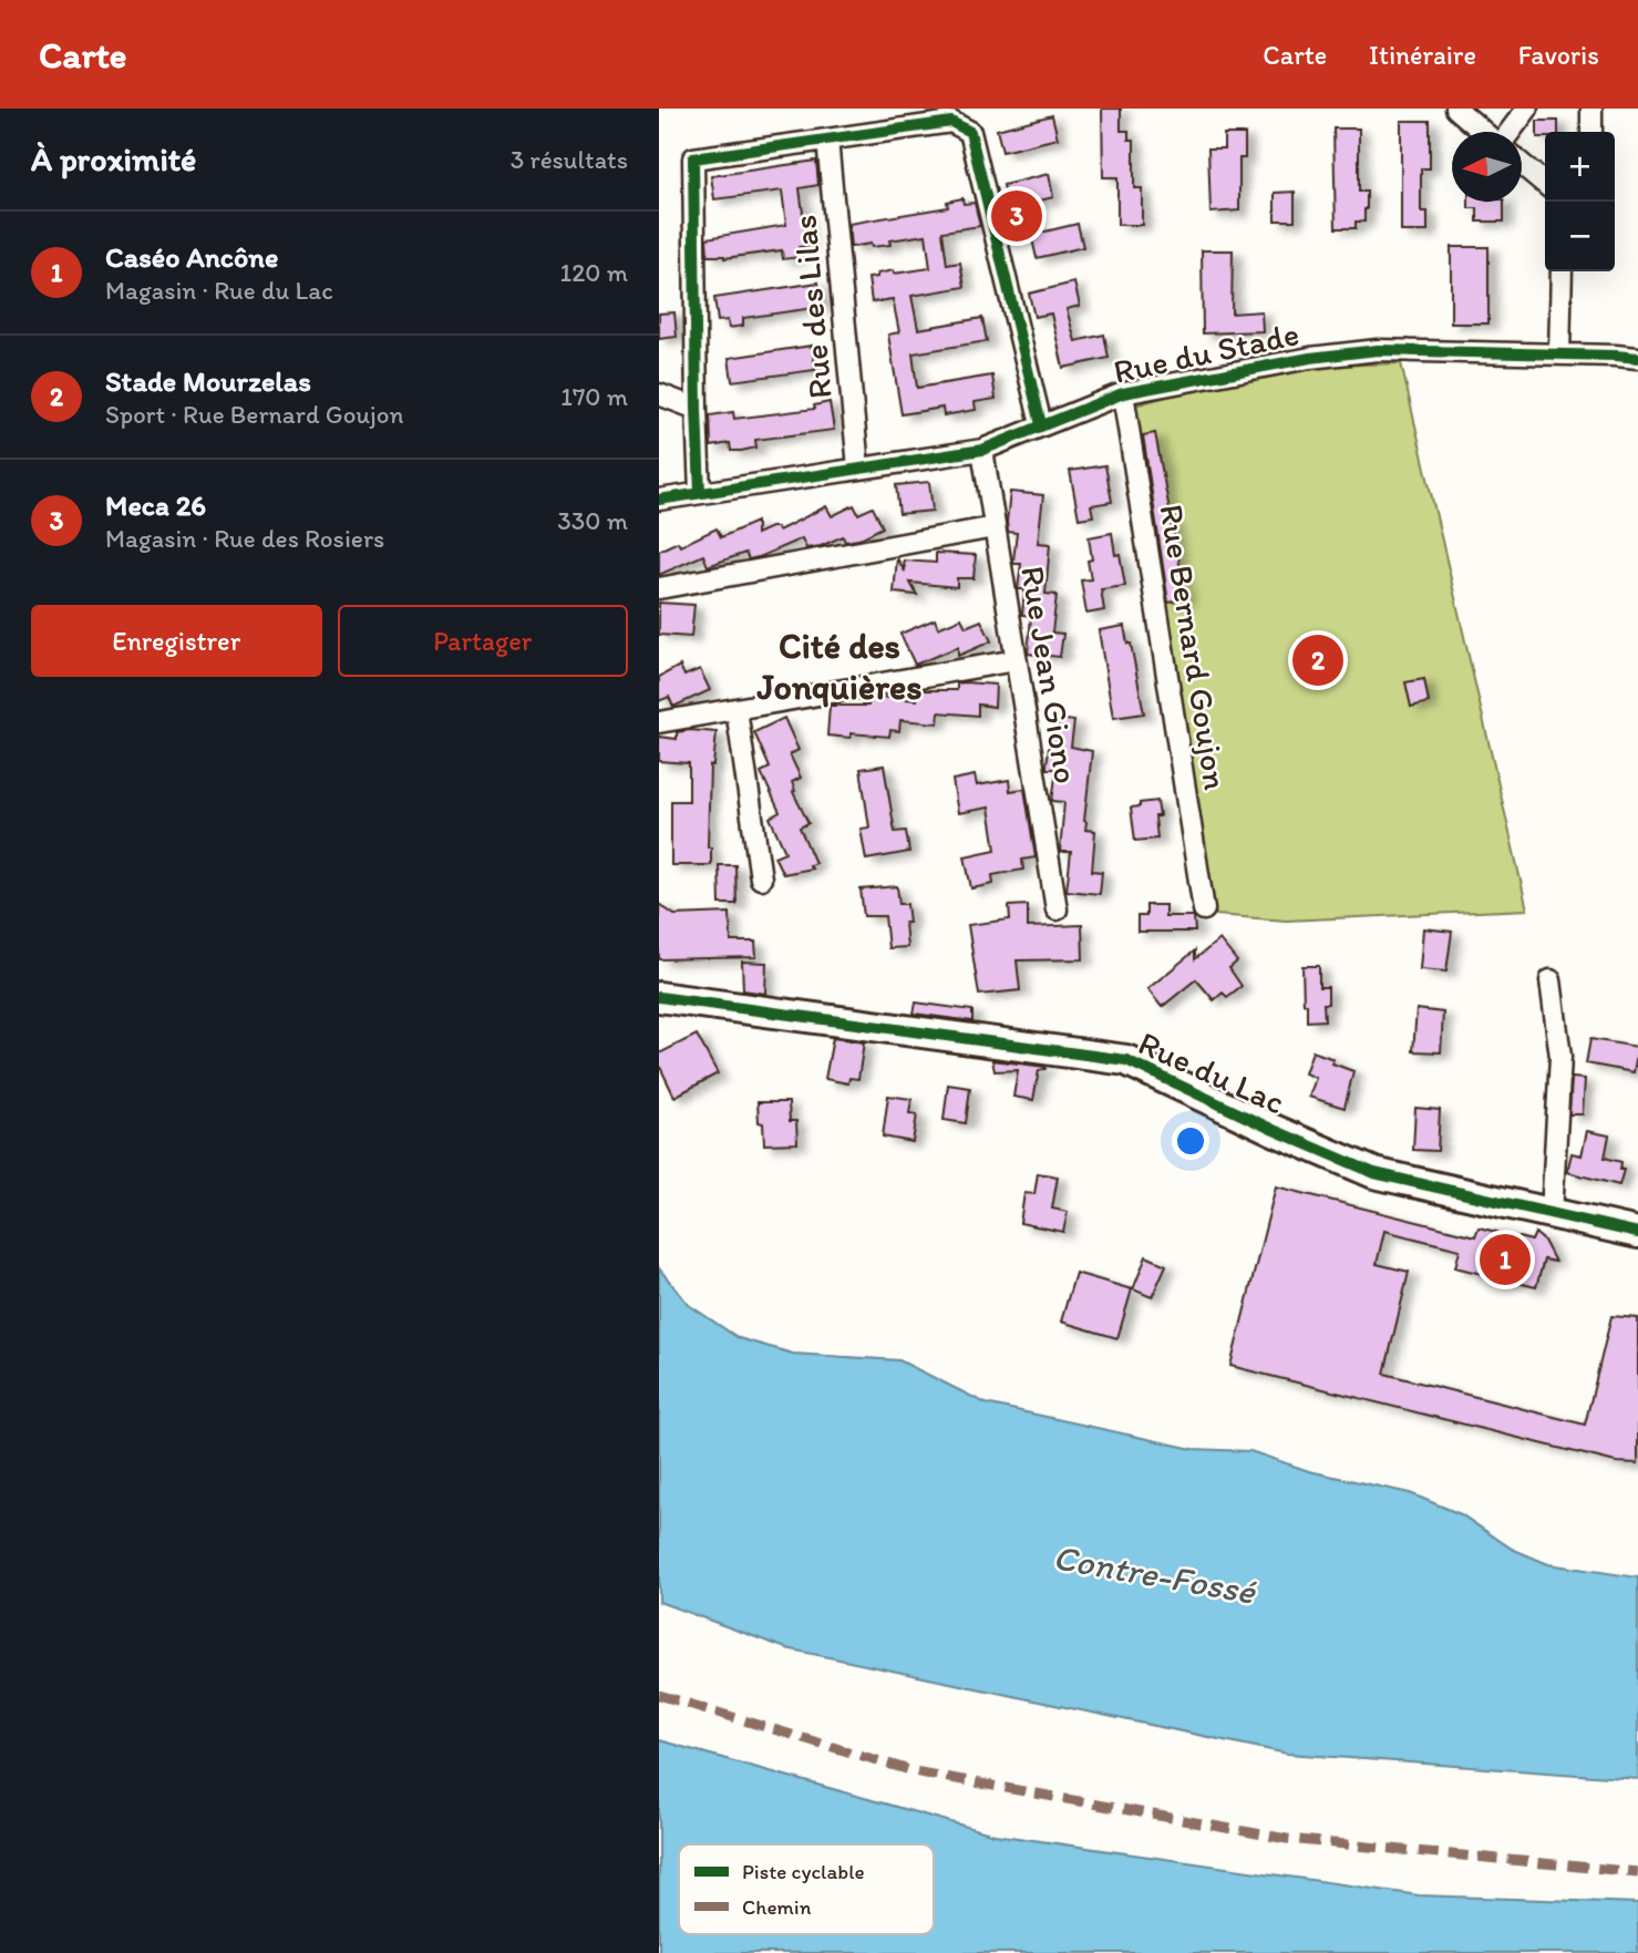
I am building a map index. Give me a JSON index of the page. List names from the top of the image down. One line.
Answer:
{"streets":{"street":["Rue des Lilas","Rue du Stade","Rue Bernard Goujon","Rue Jean Giono","Rue du Lac"]},"crossings":[["Rue des Lilas","Rue du Stade"],["Rue du Stade","Rue Bernard Goujon"],["Rue du Stade","Rue Jean Giono"]],"districts":["Cité des Jonquières"],"water":["Contre-Fossé"],"legend":["Piste cyclable","Chemin"],"north":"left","page":{"header":"Carte","nav":["Carte","Itinéraire","Favoris"],"heading":["À proximité","3 résultats"],"map_buttons":["+","−"],"pins":["3","2","1"],"list":[{"mark":"1","name":"Caséo Ancône","note":"Magasin · Rue du Lac","value":"120 m"},{"mark":"2","name":"Stade Mourzelas","note":"Sport · Rue Bernard Goujon","value":"170 m"},{"mark":"3","name":"Meca 26","note":"Magasin · Rue des Rosiers","value":"330 m"}],"buttons":["Enregistrer","Partager"]}}
